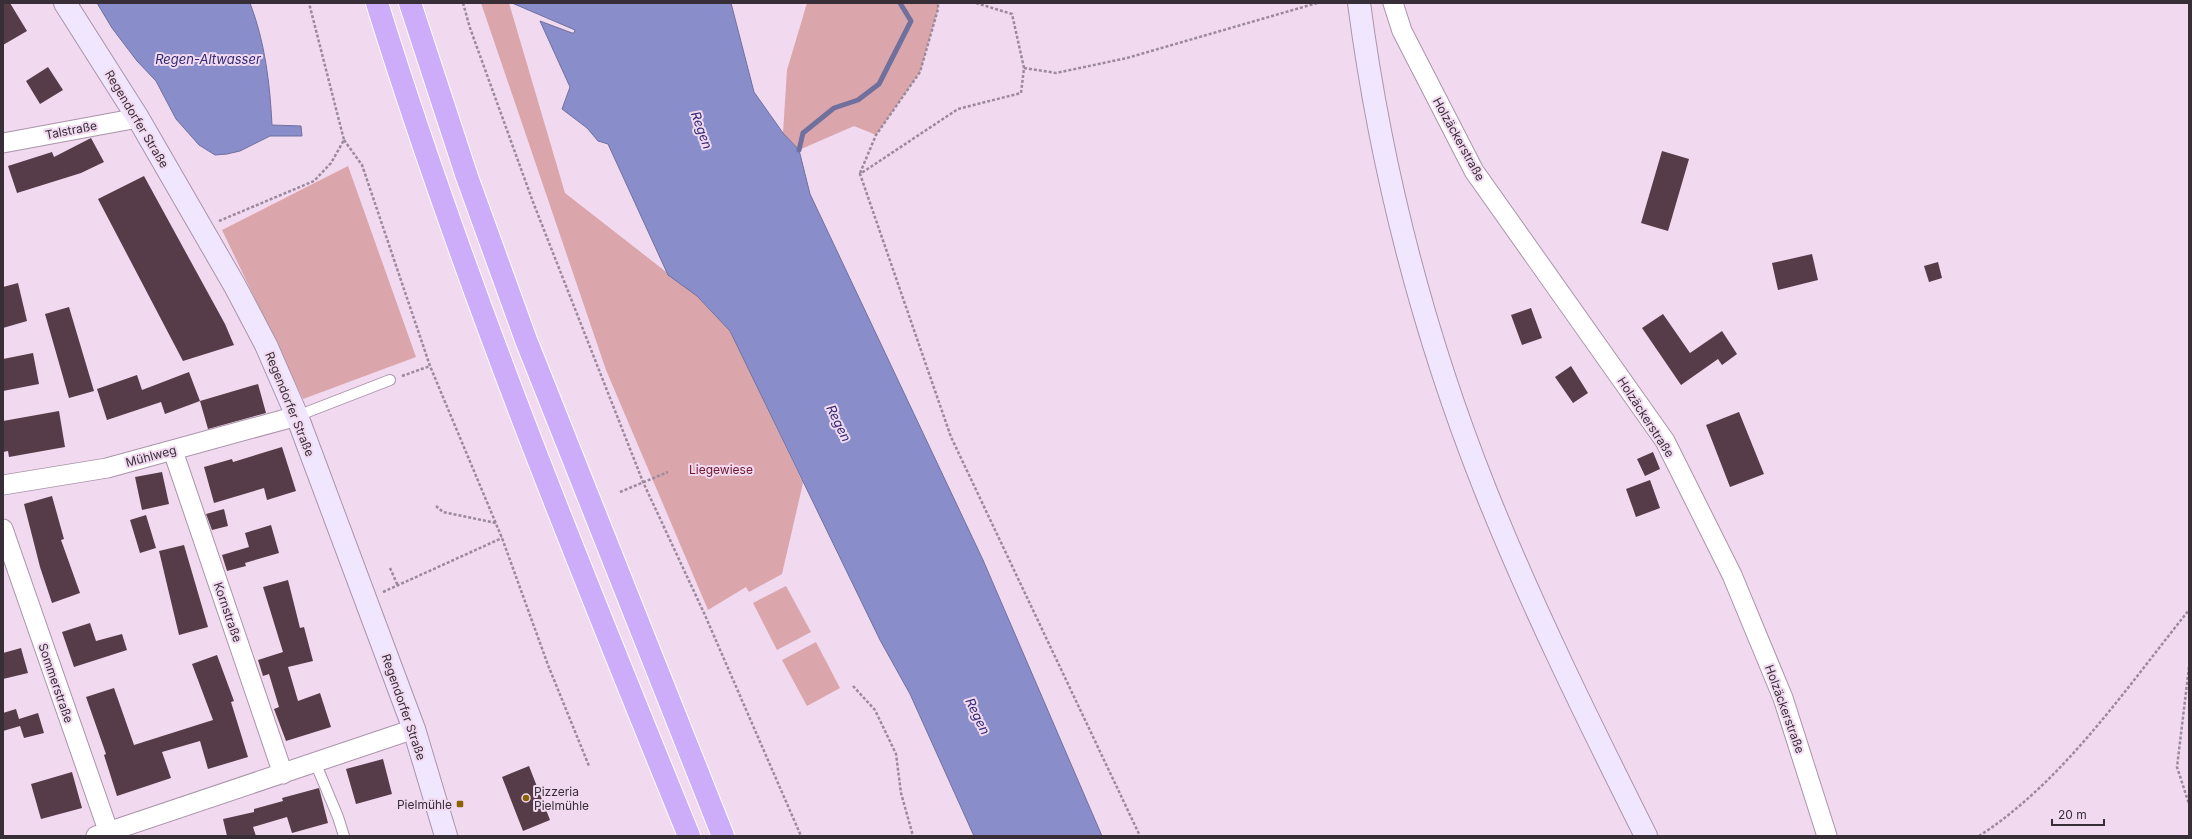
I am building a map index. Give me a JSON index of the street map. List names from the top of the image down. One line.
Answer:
{"streets":{"street":["Regendorfer Straße","Talstraße","Holzäckerstraße","Mühlweg","Kornstraße","Sommerstraße"]},"crossings":[["Regendorfer Straße","Talstraße"],["Regendorfer Straße","Mühlweg"],["Mühlweg","Kornstraße"]],"water":["Regen-Altwasser","Regen"],"parks":["Liegewiese"],"places":{"other":["Pizzeria Pielmühle"],"transit":["Pielmühle"]},"scale_bar":"20 m"}
